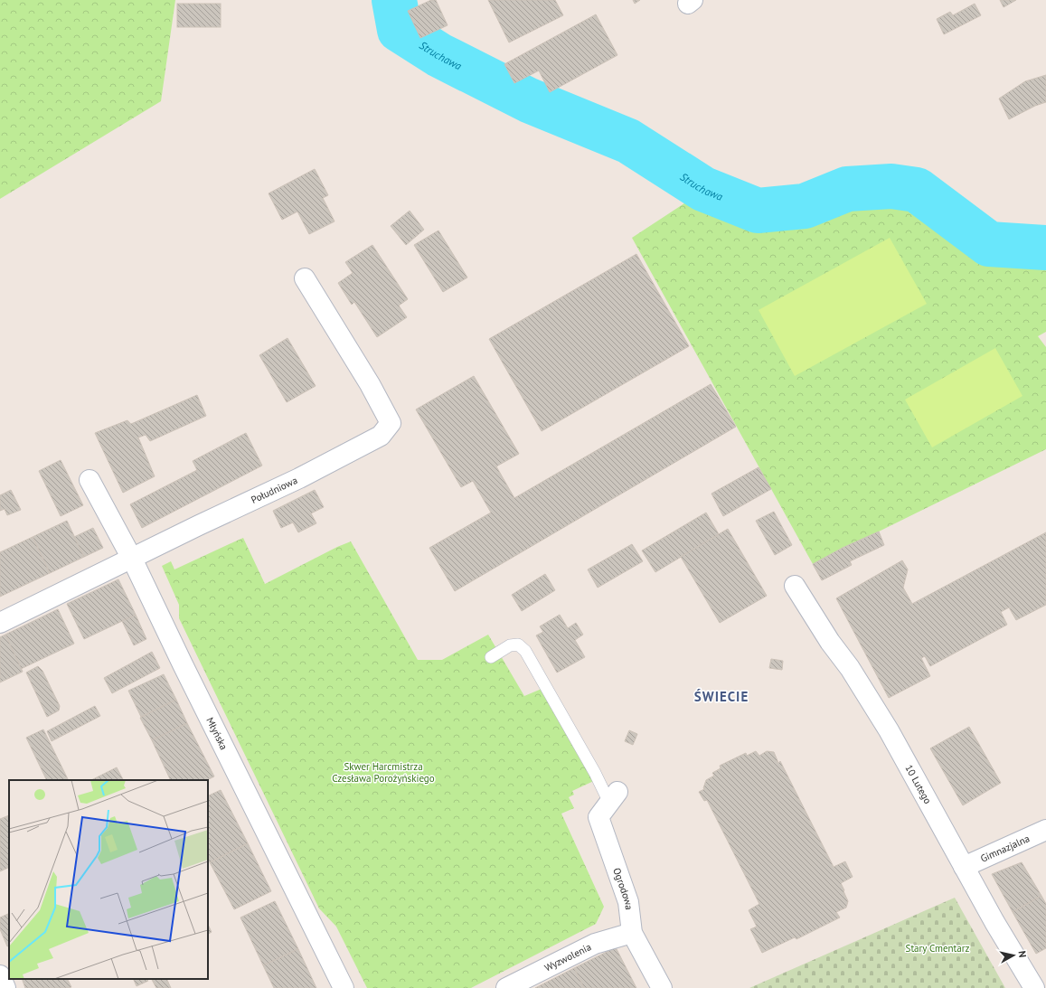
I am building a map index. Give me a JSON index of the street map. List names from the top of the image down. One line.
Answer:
{"streets":{"street":["Południowa","Młyńska","10 Lutego","Gimnazjalna","Ogrodowa","Wyzwolenia"]},"crossings":[["Południowa","Młyńska"],["10 Lutego","Gimnazjalna"],["Ogrodowa","Wyzwolenia"]],"districts":["ŚWIECIE"],"water":["Struchawa"],"parks":["Skwer Harcmistrza Czesława Porożyńskiego","Stary Cmentarz"],"north":"right"}
